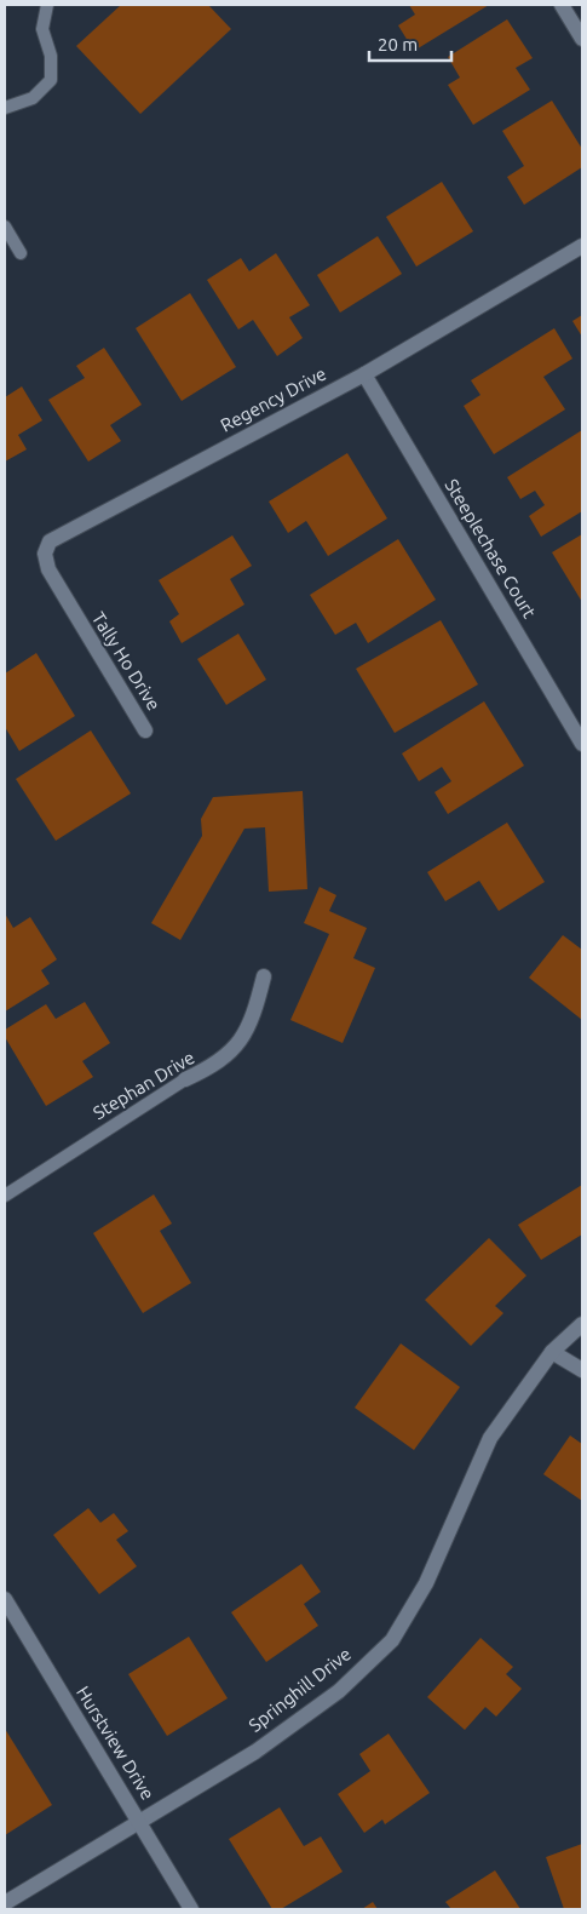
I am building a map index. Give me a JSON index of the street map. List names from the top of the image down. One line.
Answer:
{"streets":{"street":["Regency Drive","Steeplechase Court","Tally Ho Drive","Stephan Drive","Springhill Drive","Hurstview Drive"]},"crossings":[["Regency Drive","Steeplechase Court"],["Regency Drive","Tally Ho Drive"],["Springhill Drive","Hurstview Drive"]],"scale_bar":"20 m"}
